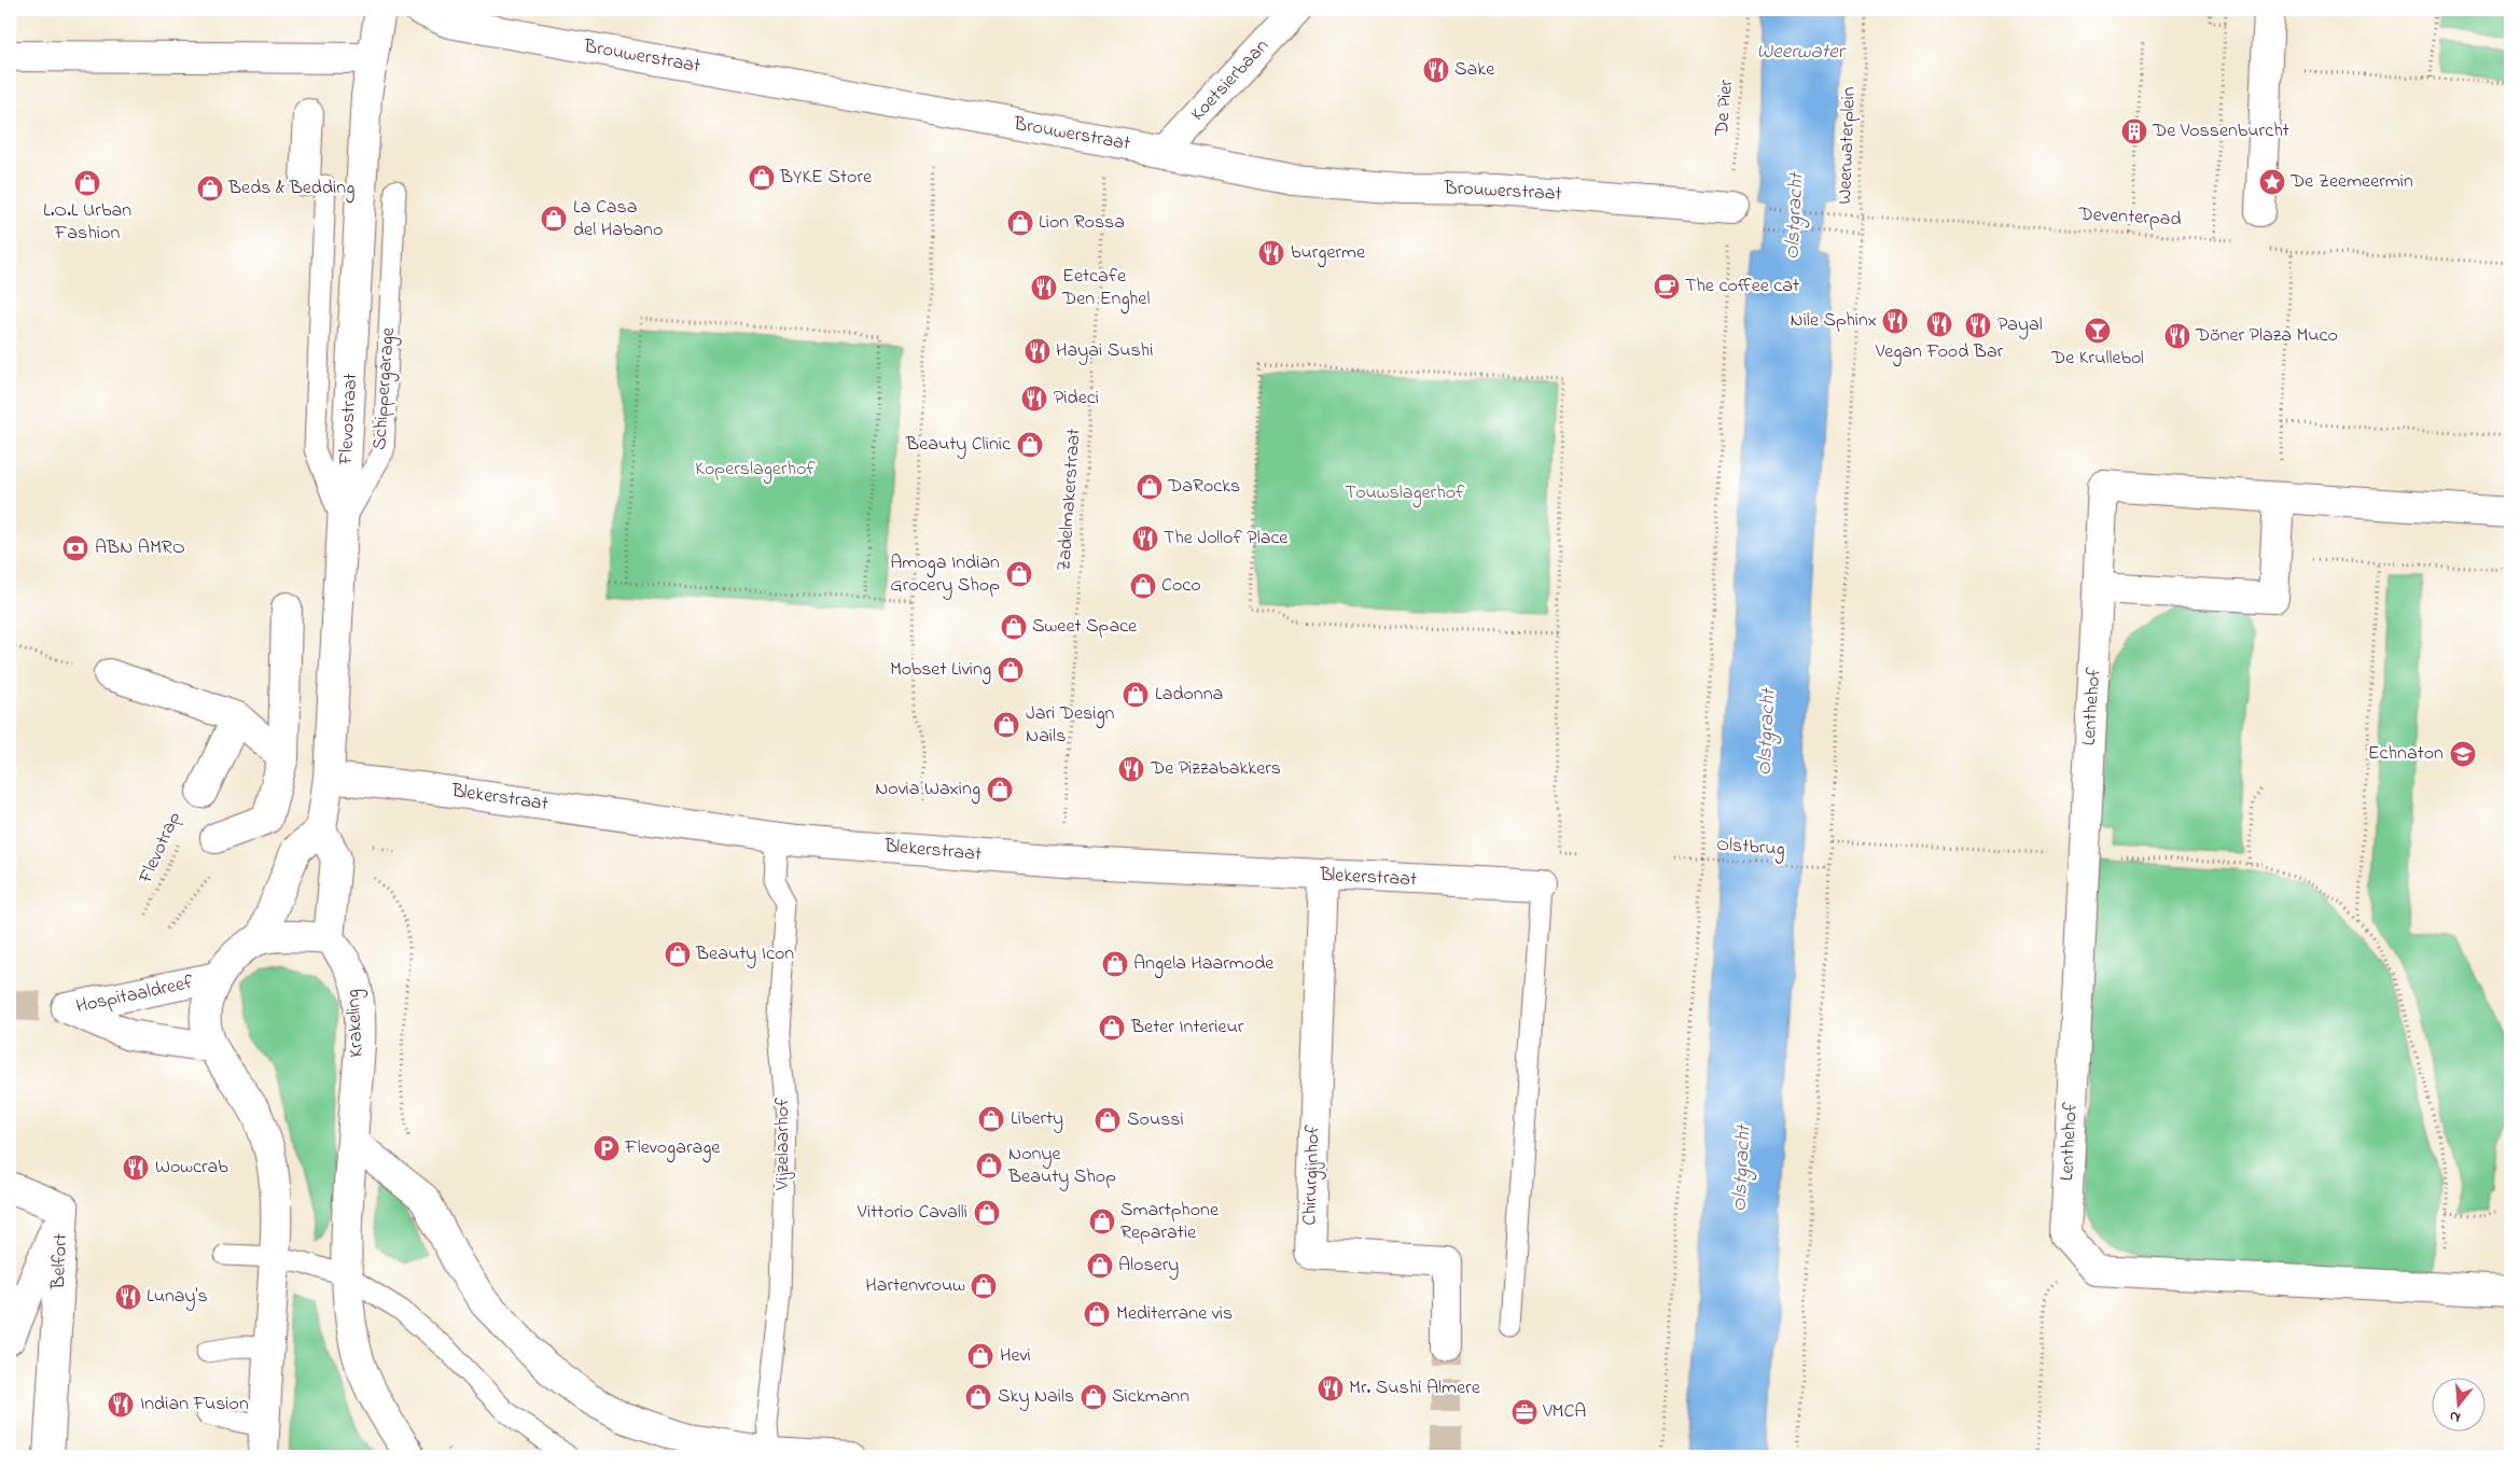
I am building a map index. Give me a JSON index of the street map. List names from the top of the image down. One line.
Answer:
{"streets":{"street":["Brouwerstraat","Koetsierbaan","Flevostraat","Lenthehof","Blekerstraat","Hospitaaldreef","Krakeling","Chirurgijnhof","Belfort"],"lane":["Schippergarage","Vijzelaarhof"],"path":["De Pier","Weerwaterplein","Deventerpad","Zadelmakerstraat","Flevotrap","Olstbrug"]},"crossings":[["Brouwerstraat","Koetsierbaan"],["Brouwerstraat","De Pier"],["Brouwerstraat","Zadelmakerstraat"],["Weerwaterplein","Deventerpad"],["Schippergarage","Flevostraat"],["Flevostraat","Blekerstraat"],["Zadelmakerstraat","Blekerstraat"],["Blekerstraat","Vijzelaarhof"],["Blekerstraat","Chirurgijnhof"]],"water":["Weerwater","Olstgracht"],"parks":["Koperslagerhof","Touwslagerhof"],"places":{"restaurant":["Sake","burgerme","Eetcafe Den Enghel","Nile Sphinx","Vegan Food Bar","Payal","Döner Plaza Muco","Hayai Sushi","Pideci","The Jollof Place","De Pizzabakkers","Wowcrab","Lunay's","Mr. Sushi Almere","Indian Fusion"],"building":["De Vossenburcht"],"shop":["BYKE Store","L.O.L Urban Fashion","Beds & Bedding","La Casa del Habano","Lion Rossa","Beauty Clinic","DaRocks","Amoga Indian Grocery Shop","Coco","Sweet Space","Mobset Living","Ladonna","Jari Design Nails","Novia Waxing","Beauty Icon","Angela Haarmode","Beter Interieur","Liberty","Soussi","Nonye Beauty Shop","Vittorio Cavalli","Smartphone Reparatie","Alosery","Hartenvrouw","Mediterrane vis","Hevi","Sky Nails","Sickmann"],"place":["De Zeemeermin"],"cafe":["The coffee cat"],"bar":["De Krullebol"],"bank":["ABN AMRO"],"school or university":["Echnaton"],"parking":["Flevogarage"],"office":["VMCA"]},"north":"bottom"}
